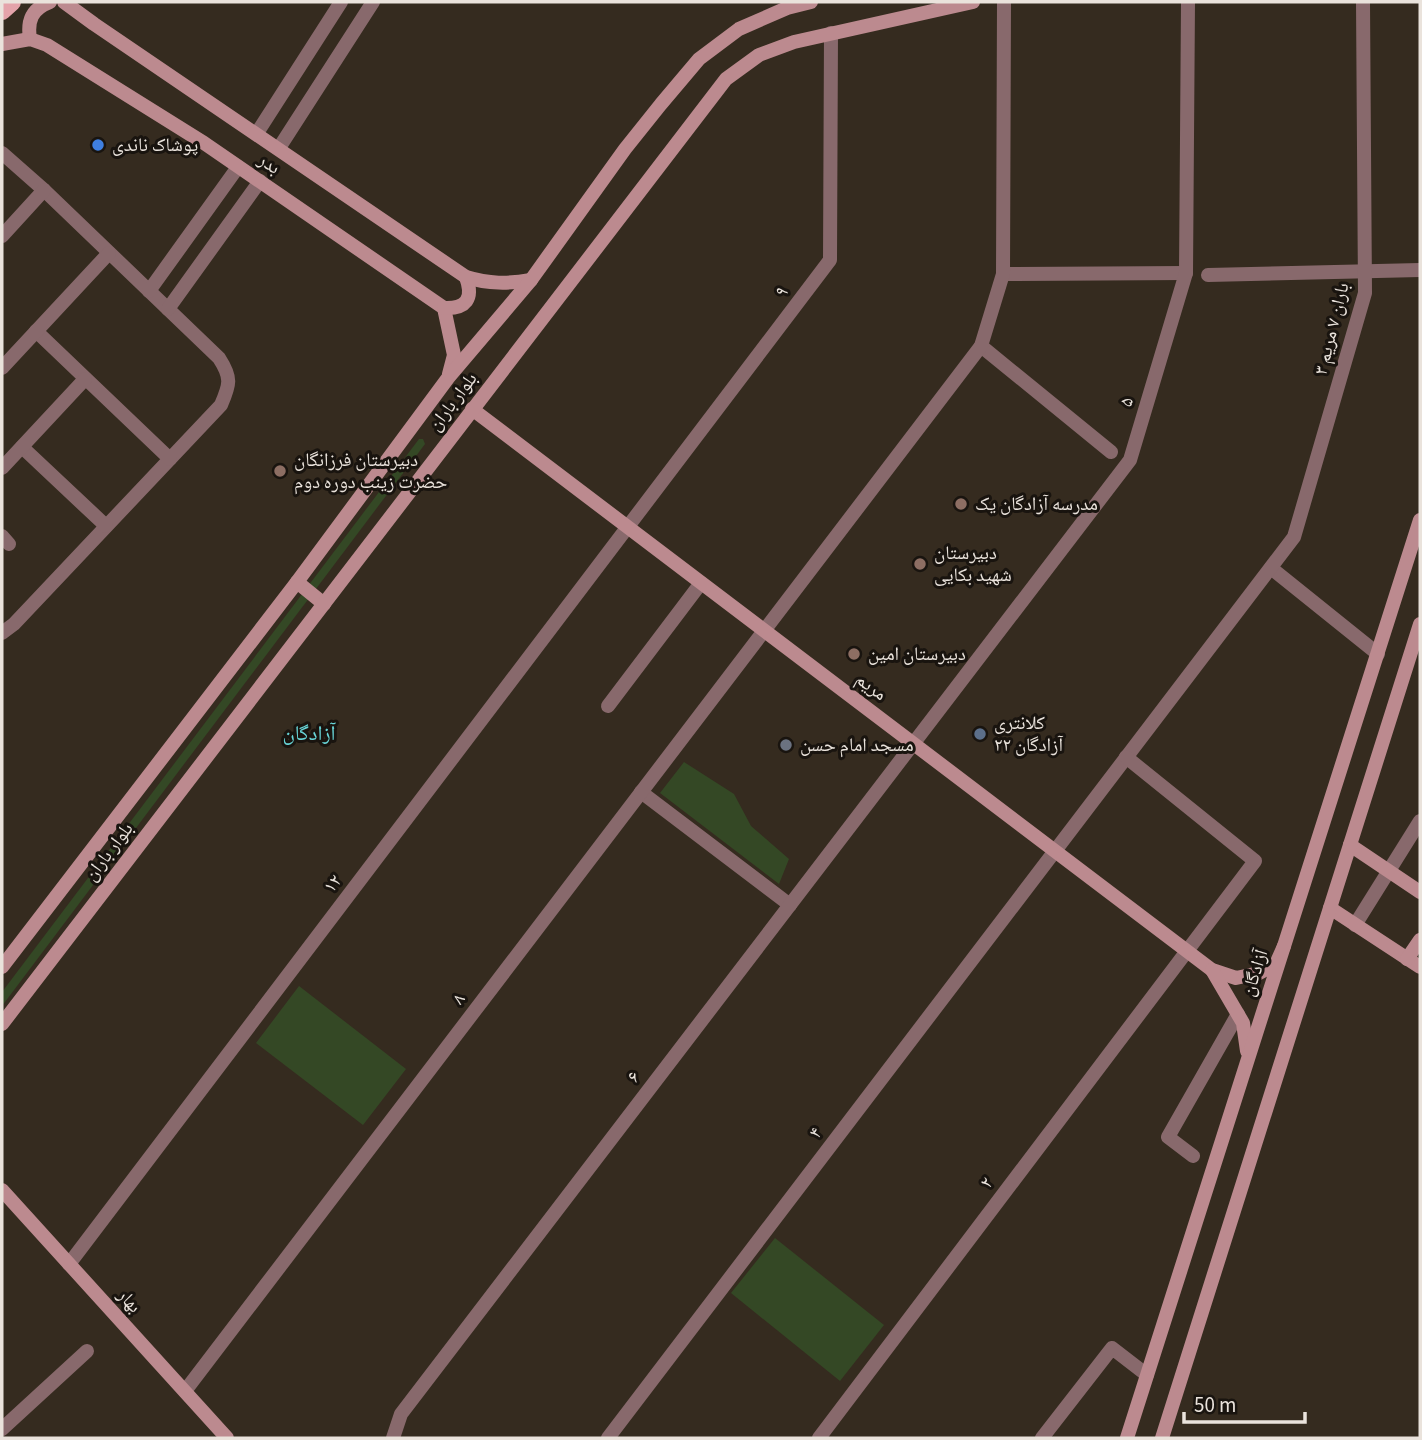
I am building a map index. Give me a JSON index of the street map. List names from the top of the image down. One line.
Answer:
{"streets":{"street":["بدر","۹","باران ۷ مریم ۳","بلوار باران","۵","مریم","۱۲","آزادگان","۸","۶","۴","۲","بهار"]},"crossings":[["بدر","بلوار باران"],["۹","بلوار باران"],["۹","مریم"],["۹","۱۲"],["باران ۷ مریم ۳","۴"],["باران ۷ مریم ۳","۲"],["بلوار باران","مریم"],["۵","مریم"],["۵","۶"],["مریم","۱۲"],["مریم","۸"],["مریم","۶"],["مریم","۴"],["مریم","۲"],["۱۲","بهار"],["۸","بهار"],["۴","۲"]],"districts":["آزادگان"],"places":["پوشاک ناندی","دبیرستان فرزانگان حضرت زینب دوره دوم","مدرسه آزادگان یک","دبیرستان شهید بکایی","دبیرستان امین","کلانتری ۲۲ آزادگان","مسجد امام حسن"],"scale_bar":"50 m"}
